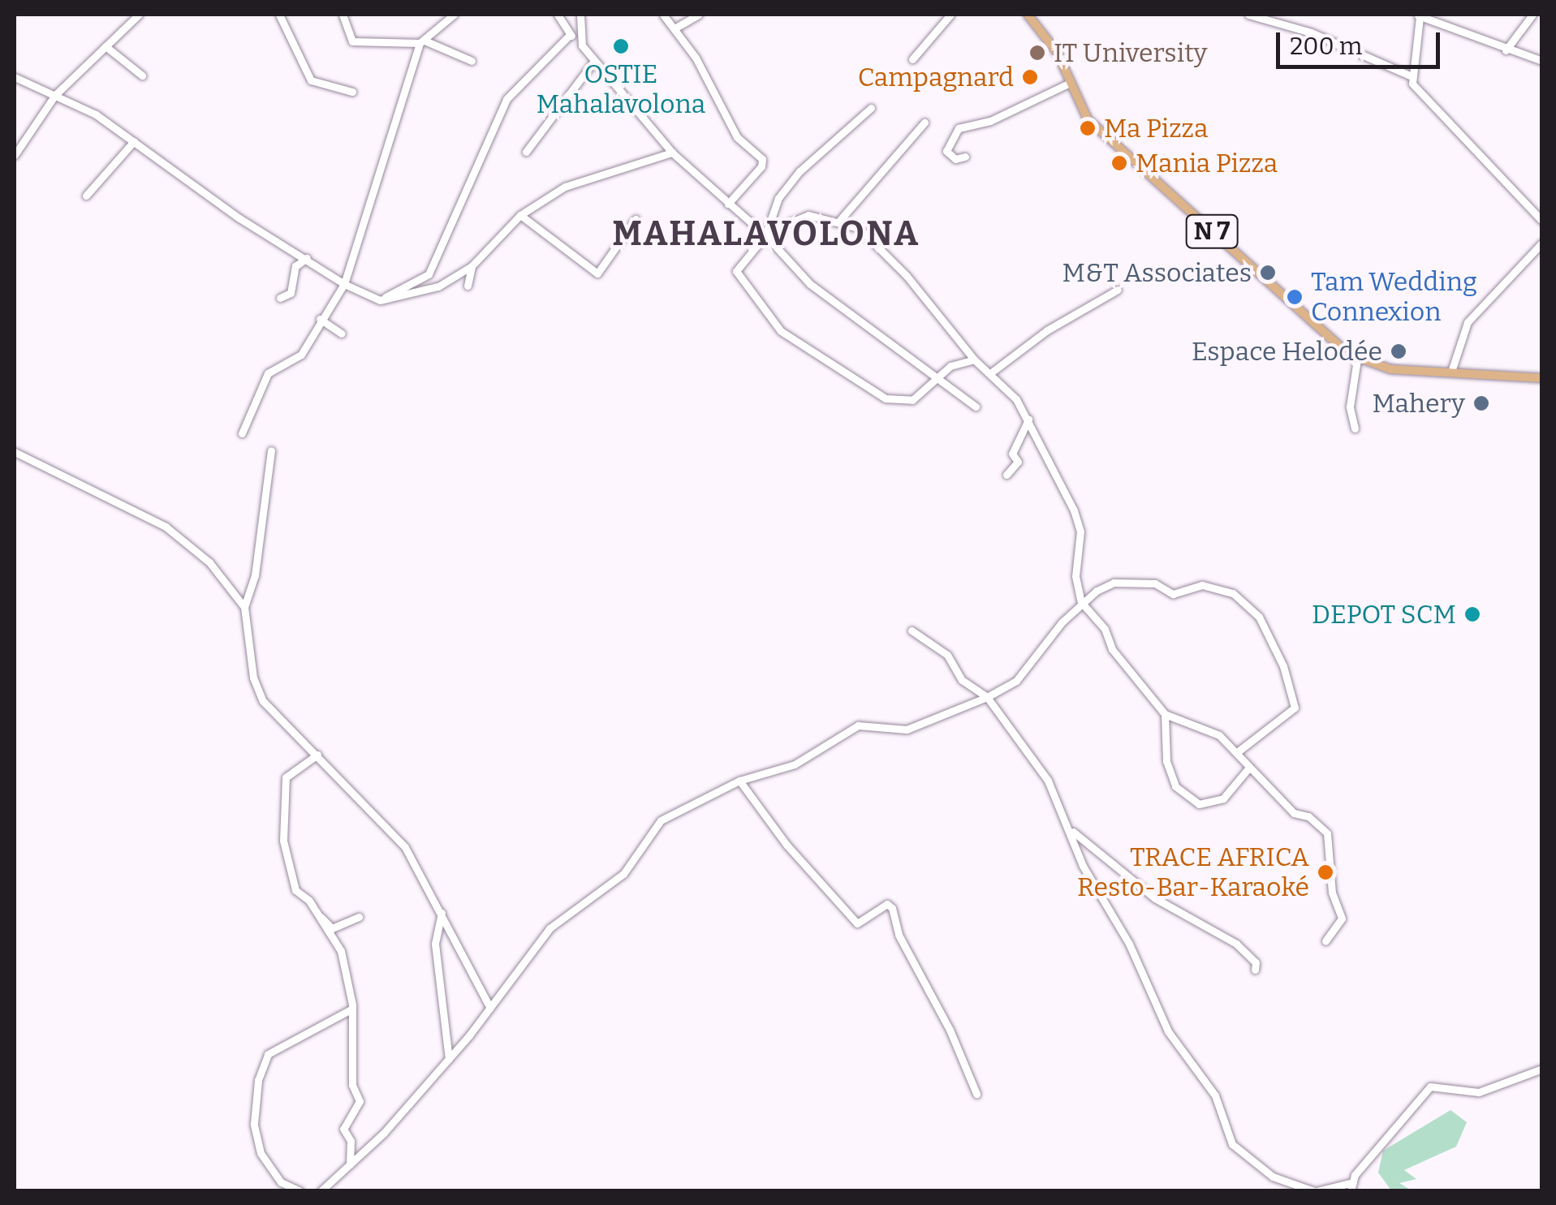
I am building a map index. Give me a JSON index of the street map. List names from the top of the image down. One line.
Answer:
{"streets":{"main road":["N 7"]},"districts":["MAHALAVOLONA"],"places":["OSTIE Mahalavolona","IT University","Campagnard","Ma Pizza","Mania Pizza","M&T Associates","Tam Wedding Connexion","Espace Helodée","Mahery","DEPOT SCM","TRACE AFRICA Resto-Bar-Karaoké"],"scale_bar":"200 m"}
